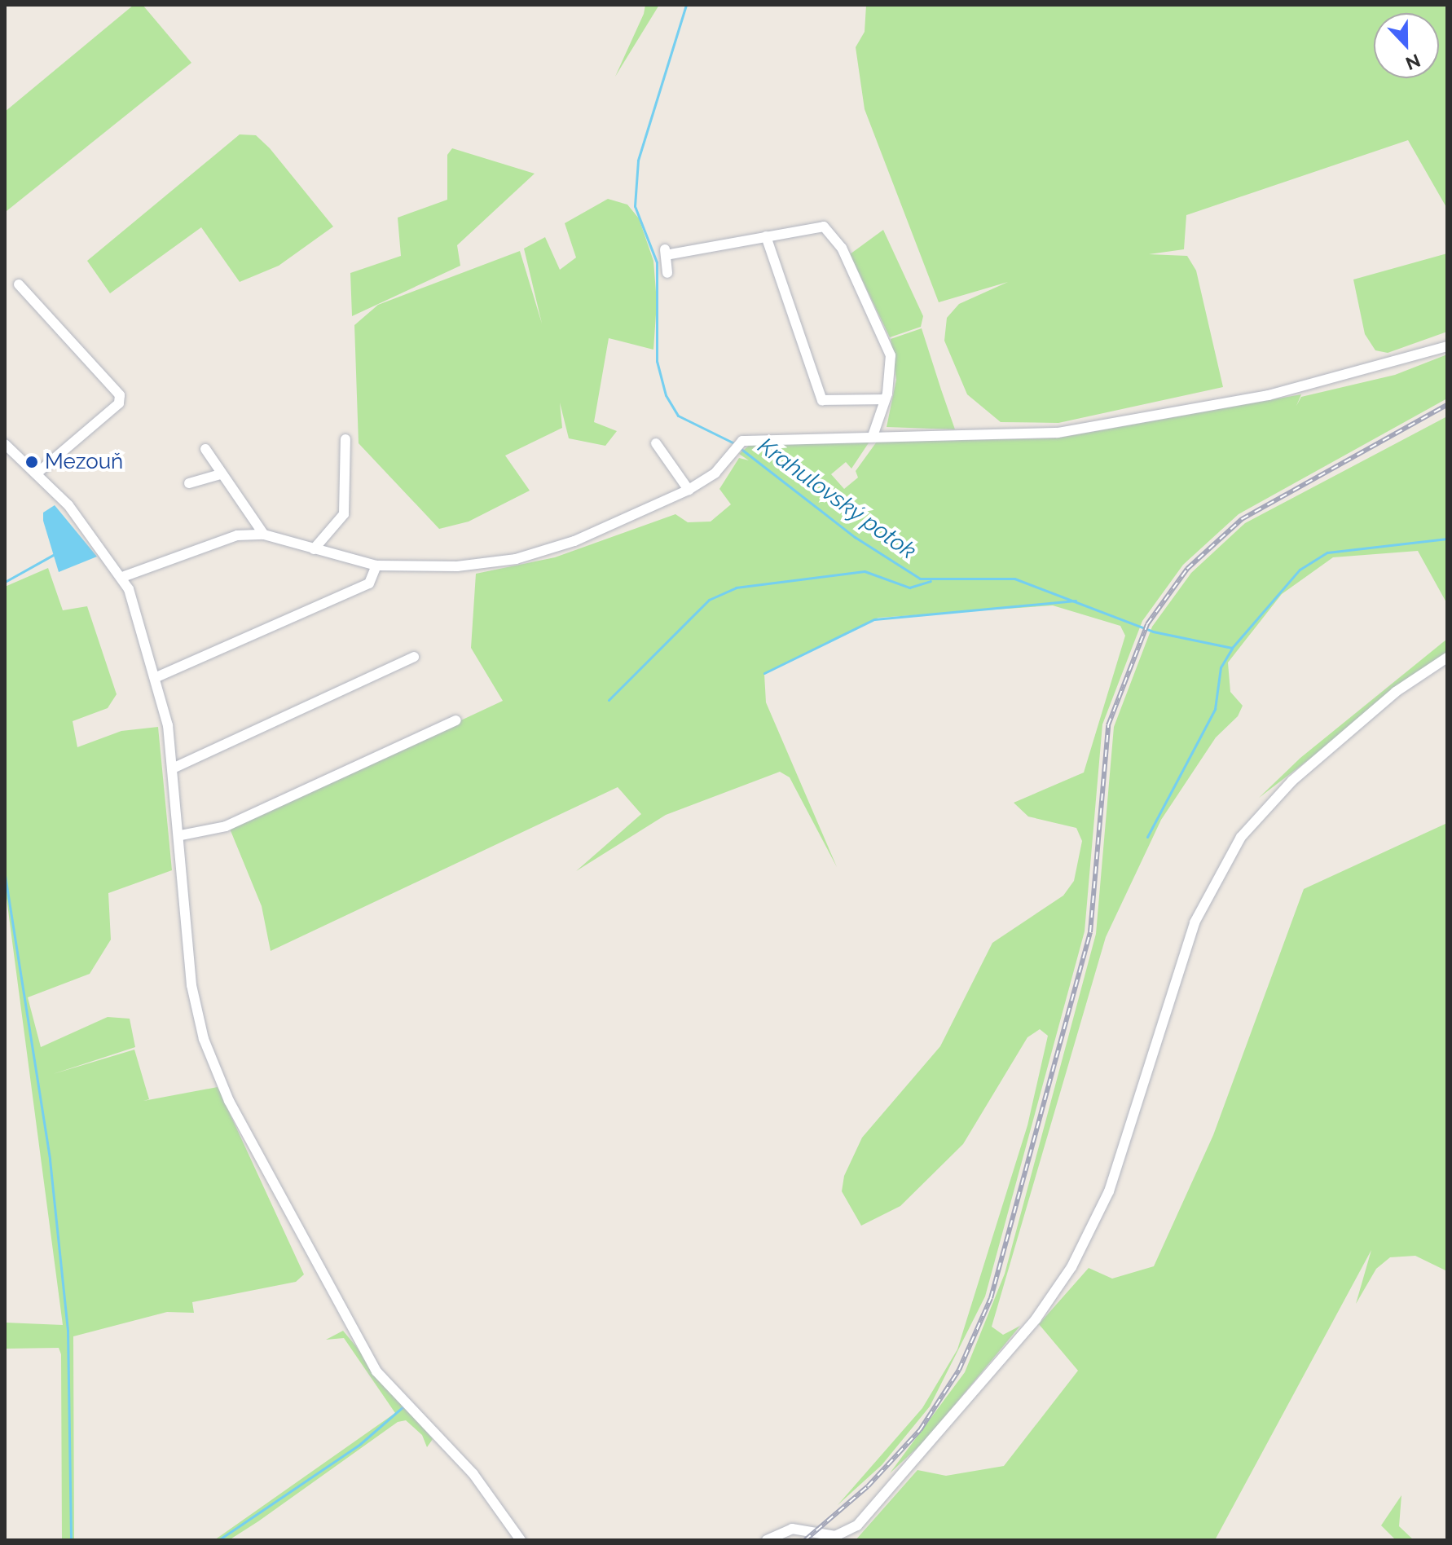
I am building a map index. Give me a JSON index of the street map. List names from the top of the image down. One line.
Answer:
{"water":["Krahulovský potok"],"places":["Mezouň"],"north":"bottom"}
